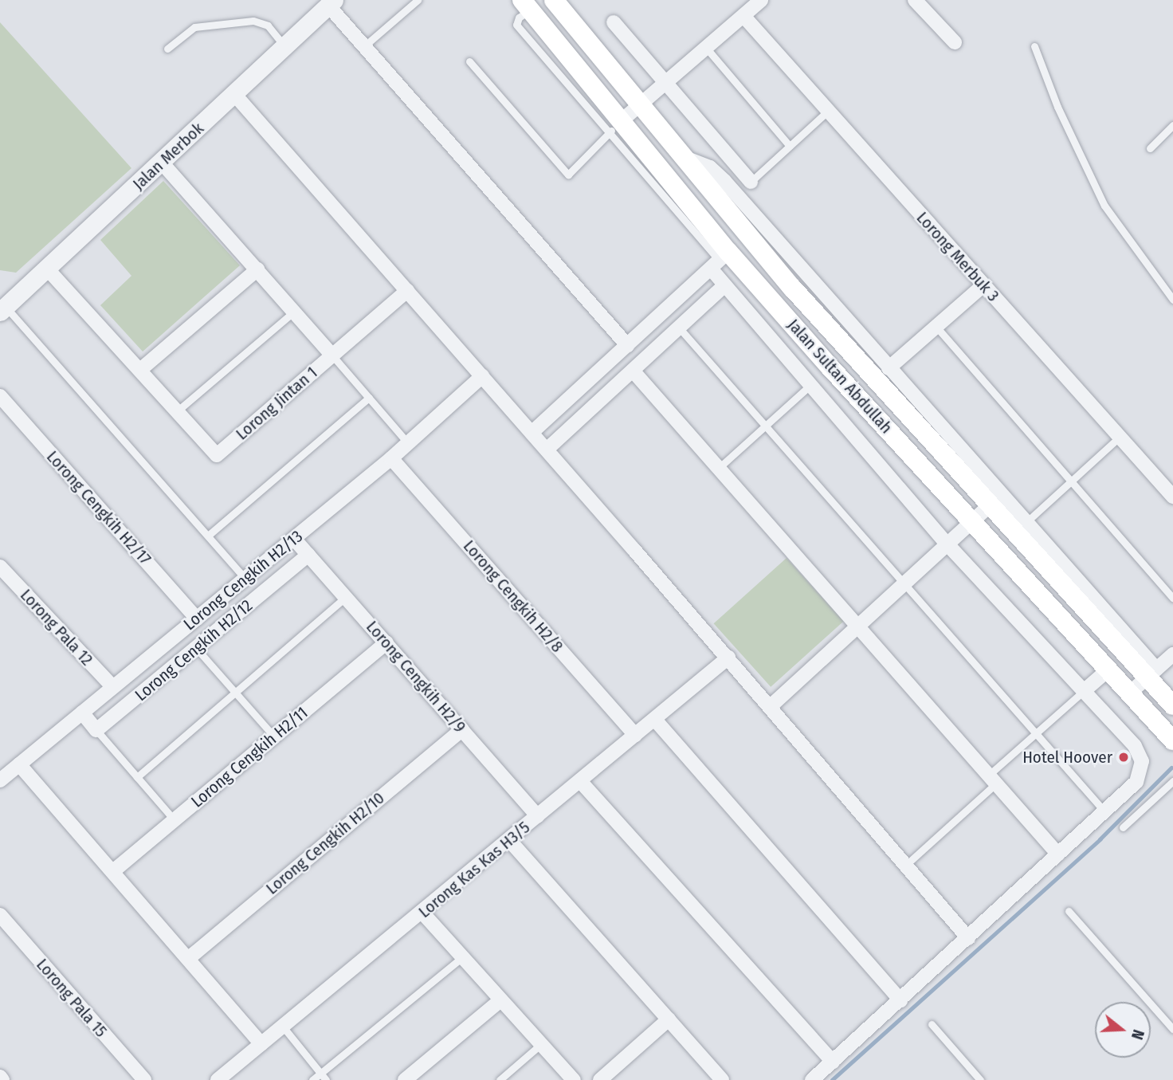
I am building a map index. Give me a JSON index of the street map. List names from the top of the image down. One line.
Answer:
{"streets":{"main road":["Jalan Sultan Abdullah"],"street":["Jalan Merbok","Lorong Merbuk 3","Lorong Jintan 1","Lorong Cengkih H2/17","Lorong Cengkih H2/13","Lorong Cengkih H2/8","Lorong Pala 12","Lorong Cengkih H2/12","Lorong Cengkih H2/9","Lorong Cengkih H2/11","Lorong Cengkih H2/10","Lorong Kas Kas H3/5","Lorong Pala 15"]},"crossings":[["Jalan Merbok","Lorong Jintan 1"],["Lorong Cengkih H2/17","Lorong Cengkih H2/13"],["Lorong Cengkih H2/13","Lorong Cengkih H2/8"],["Lorong Cengkih H2/13","Lorong Pala 12"],["Lorong Cengkih H2/13","Lorong Cengkih H2/9"],["Lorong Cengkih H2/8","Lorong Kas Kas H3/5"],["Lorong Cengkih H2/12","Lorong Cengkih H2/9"],["Lorong Cengkih H2/9","Lorong Cengkih H2/11"],["Lorong Cengkih H2/9","Lorong Cengkih H2/10"],["Lorong Cengkih H2/9","Lorong Kas Kas H3/5"]],"places":["Hotel Hoover"],"north":"right"}
